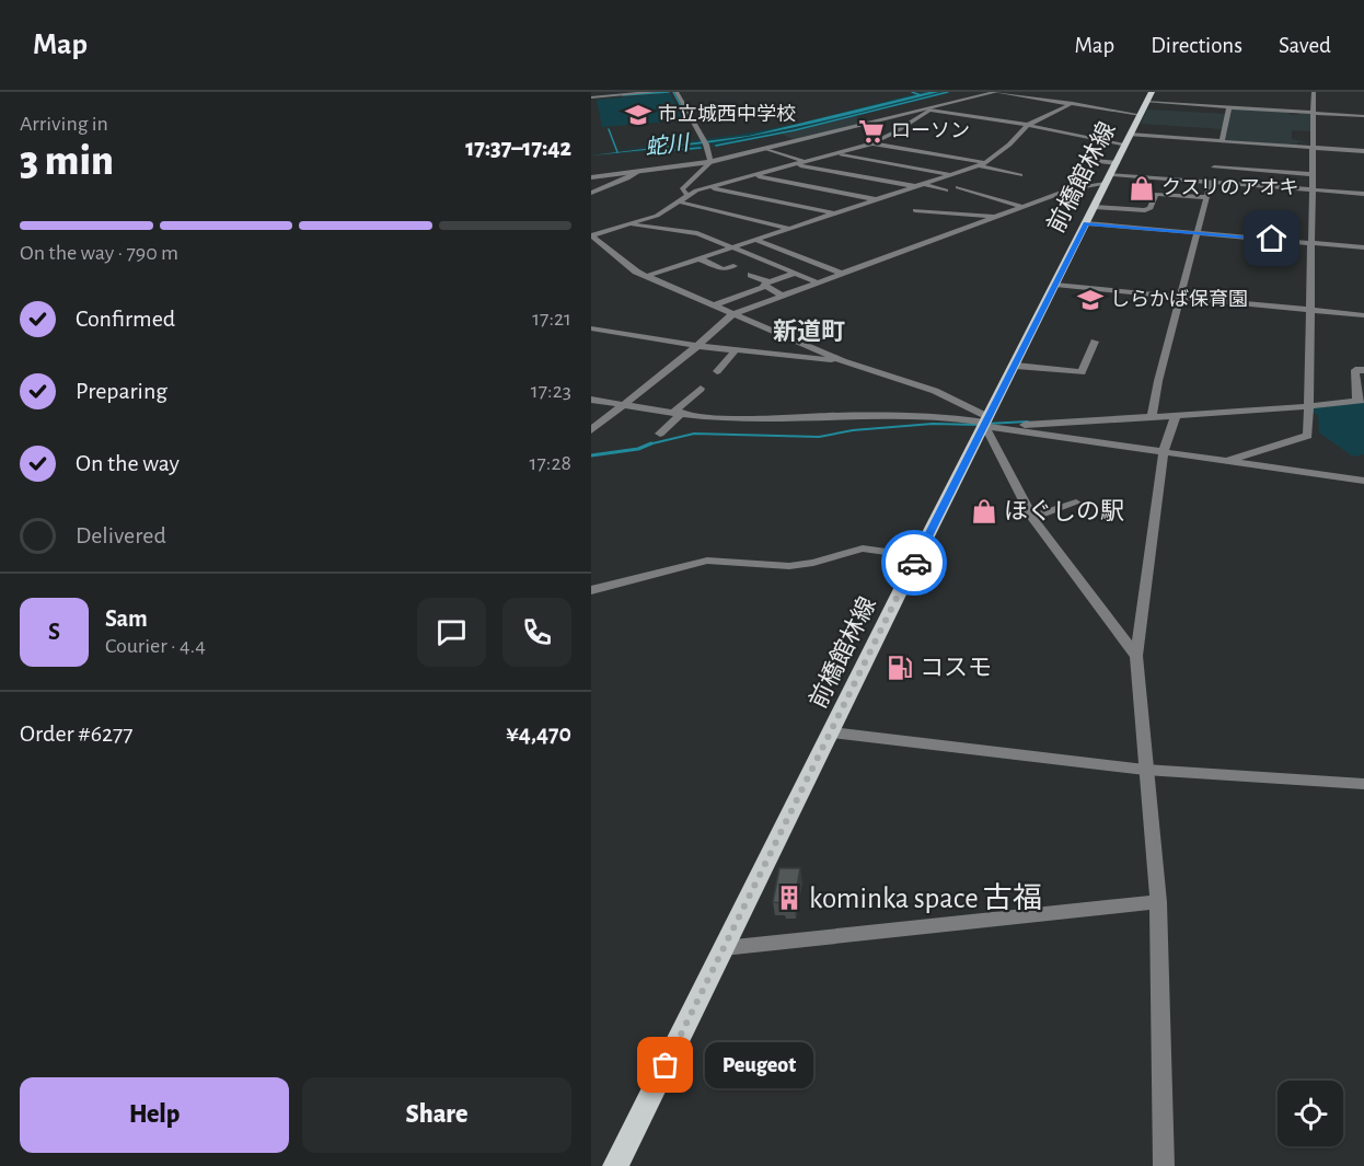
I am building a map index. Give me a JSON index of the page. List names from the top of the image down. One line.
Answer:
{"streets":{"main road":["前橋館林線"]},"districts":["新道町"],"water":["蛇川"],"places":{"school or university":["市立城西中学校","しらかば保育園"],"supermarket":["ローソン"],"shop":["クスリのアオキ","ほぐしの駅"],"fuel station":["コスモ"],"building":["kominka space 古福"],"other":["Peugeot"]},"page":{"header":"Map","nav":["Map","Directions","Saved"],"heading":["3 min","Arriving in","17:37–17:42"],"panel":["Sam","Courier · 4.4","Order #6277","¥4,470"],"bar":"On the way · 790 m","list":[["Confirmed","17:21"],["Preparing","17:23"],["On the way","17:28"],"Delivered"],"round":"S","bubble":"Peugeot","buttons":["Help","Share"]}}
